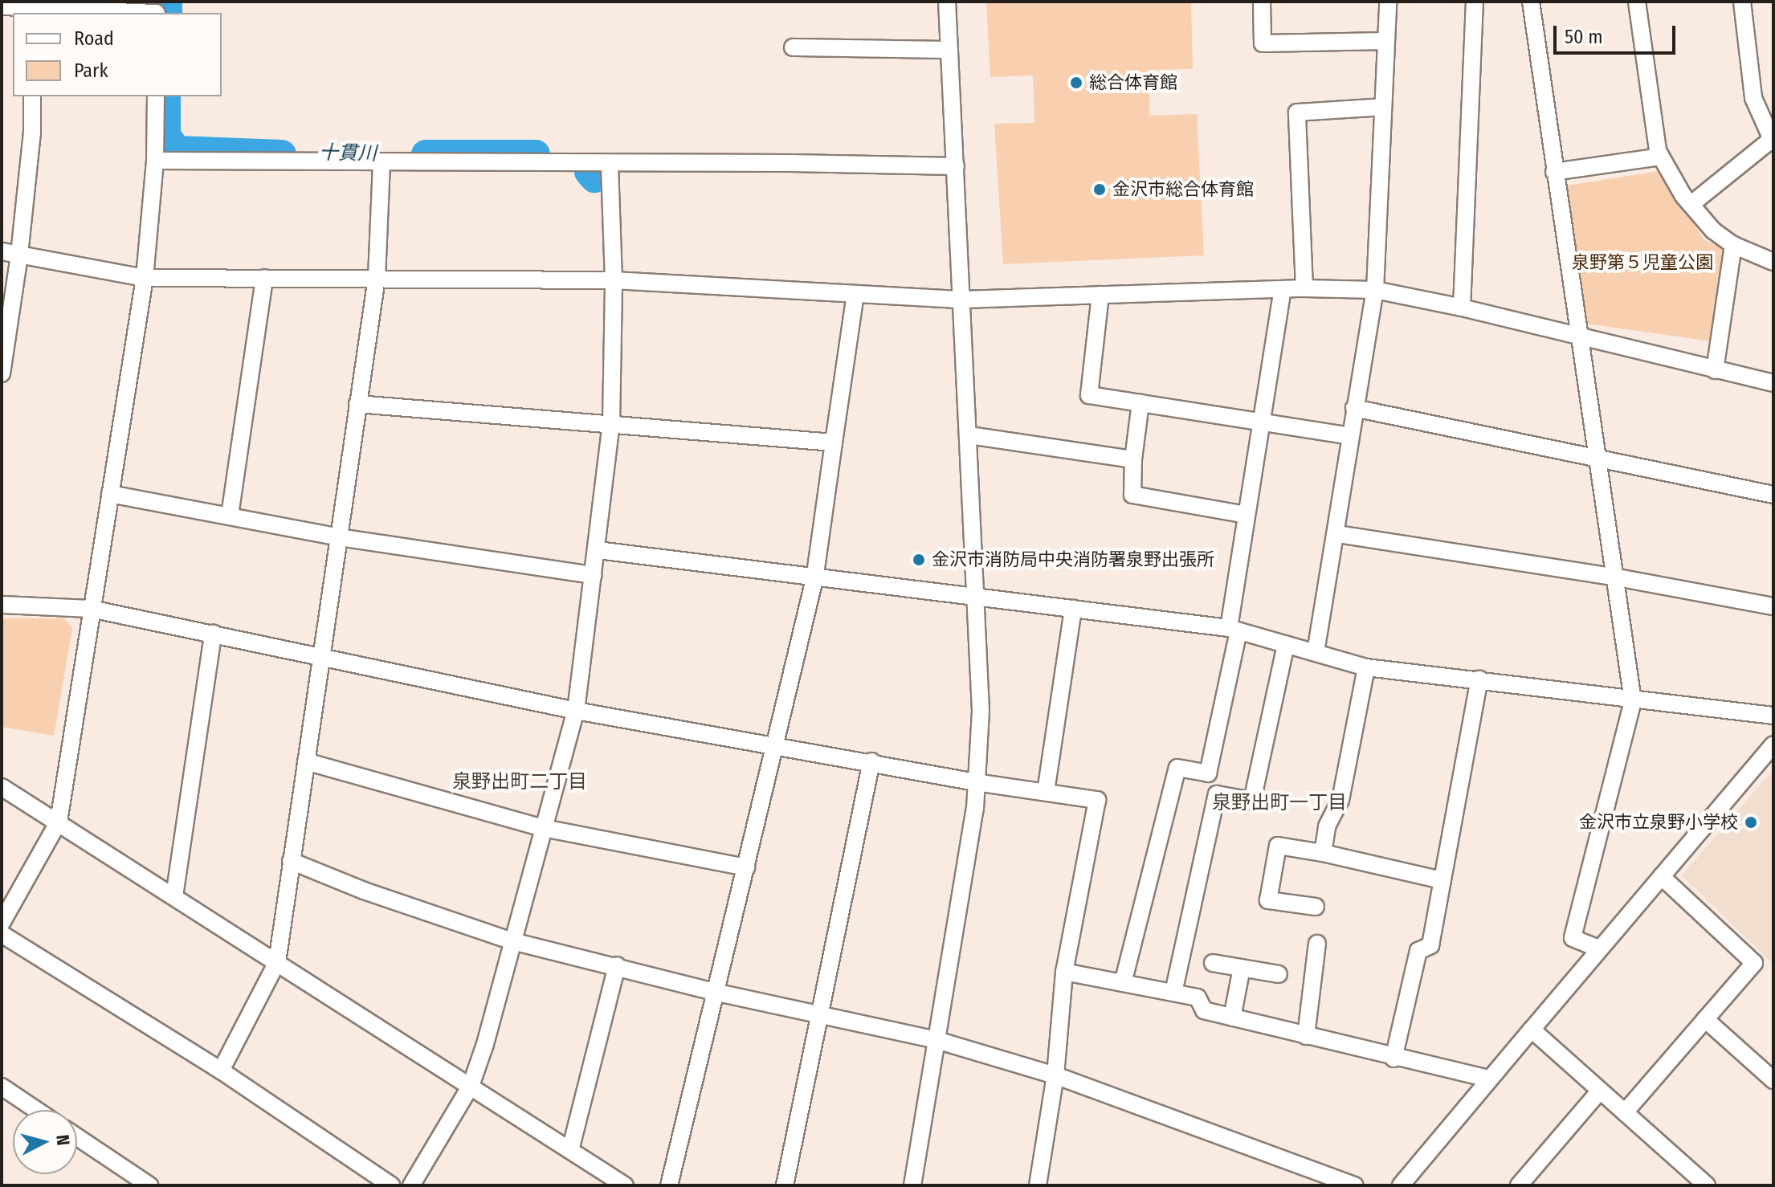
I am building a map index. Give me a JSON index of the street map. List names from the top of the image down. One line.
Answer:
{"districts":["泉野出町二丁目","泉野出町一丁目"],"water":["十貫川"],"parks":["泉野第５児童公園"],"places":["総合体育館","金沢市総合体育館","金沢市消防局中央消防署泉野出張所","金沢市立泉野小学校"],"legend":["Road","Park"],"scale_bar":"50 m","north":"right"}
